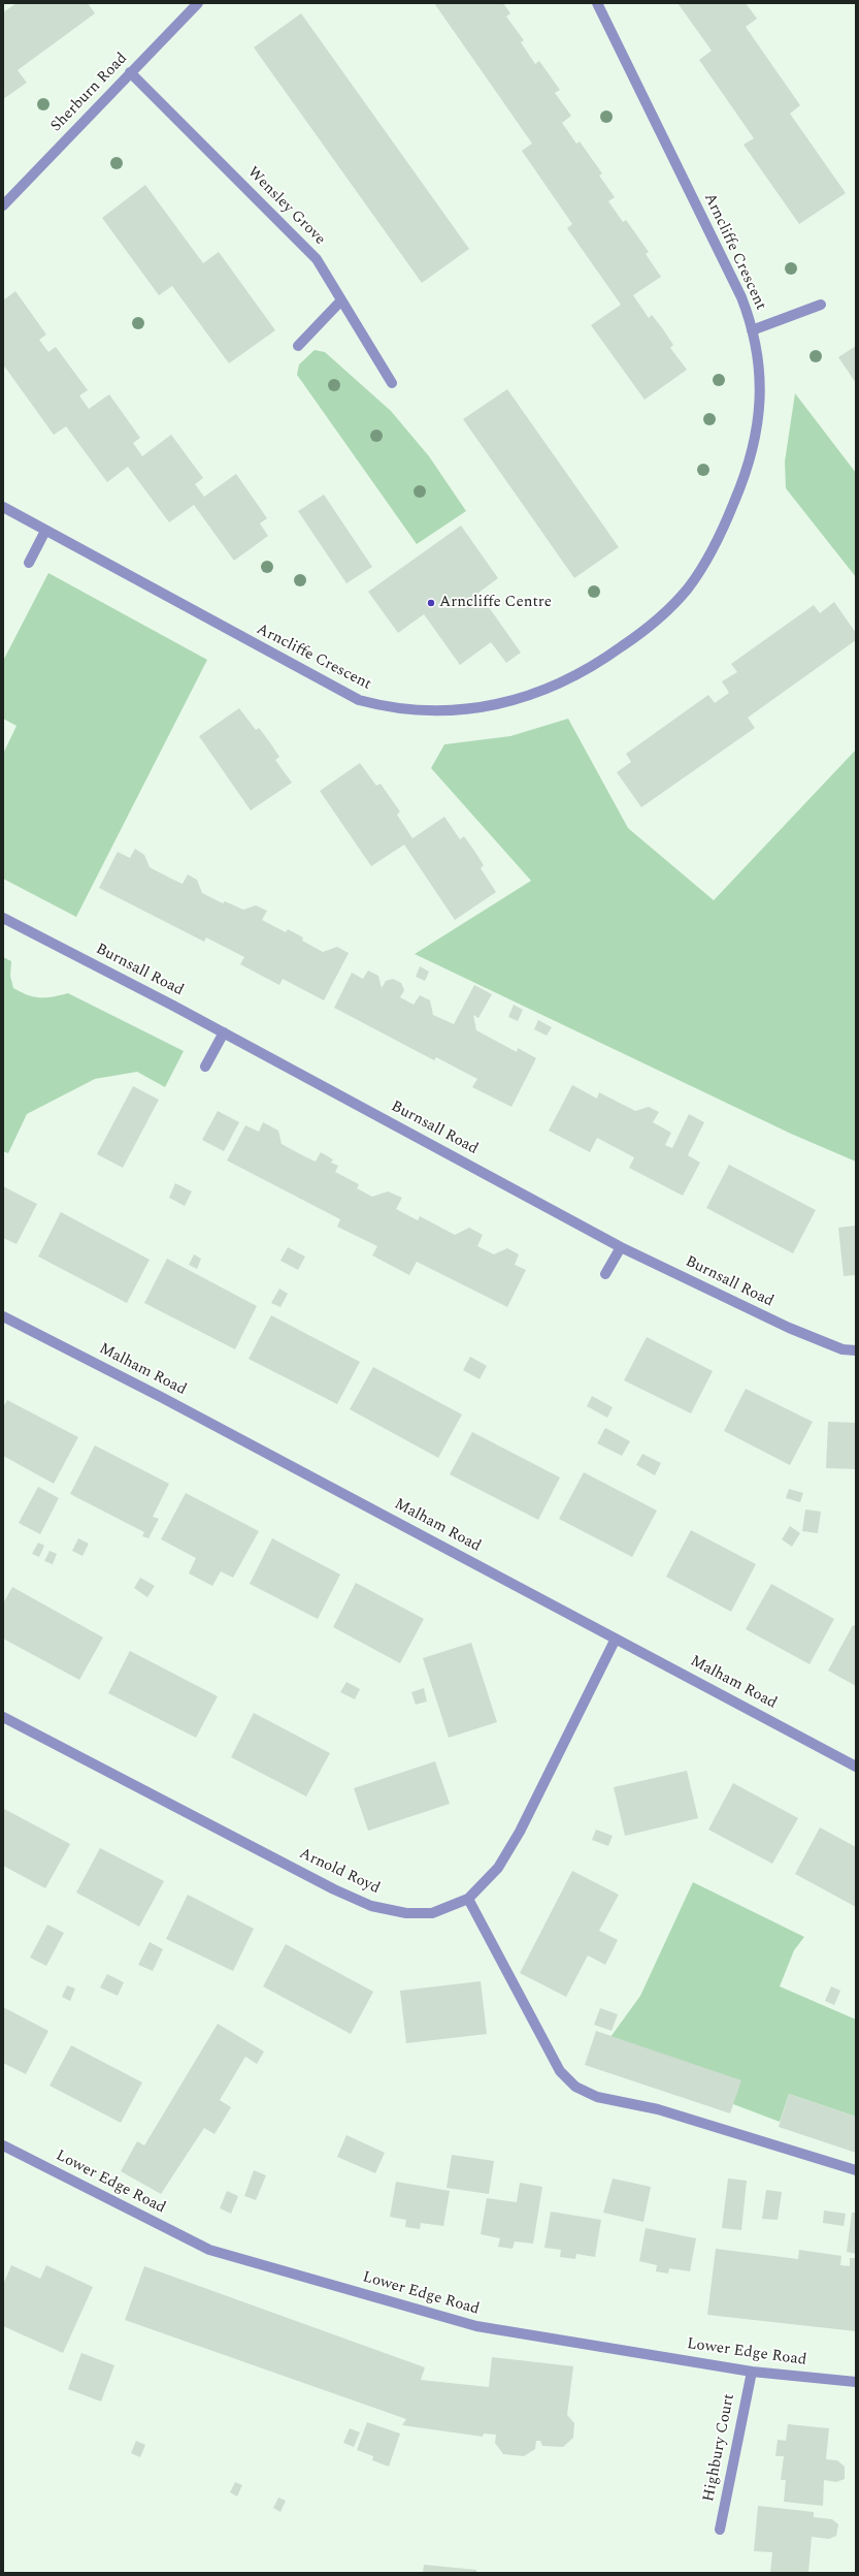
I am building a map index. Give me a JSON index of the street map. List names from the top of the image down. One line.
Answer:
{"streets":{"street":["Sherburn Road","Wensley Grove","Arncliffe Crescent","Burnsall Road","Malham Road","Arnold Royd","Lower Edge Road","Highbury Court"]},"crossings":[["Sherburn Road","Wensley Grove"],["Malham Road","Arnold Royd"],["Lower Edge Road","Highbury Court"]],"places":["Arncliffe Centre"]}
